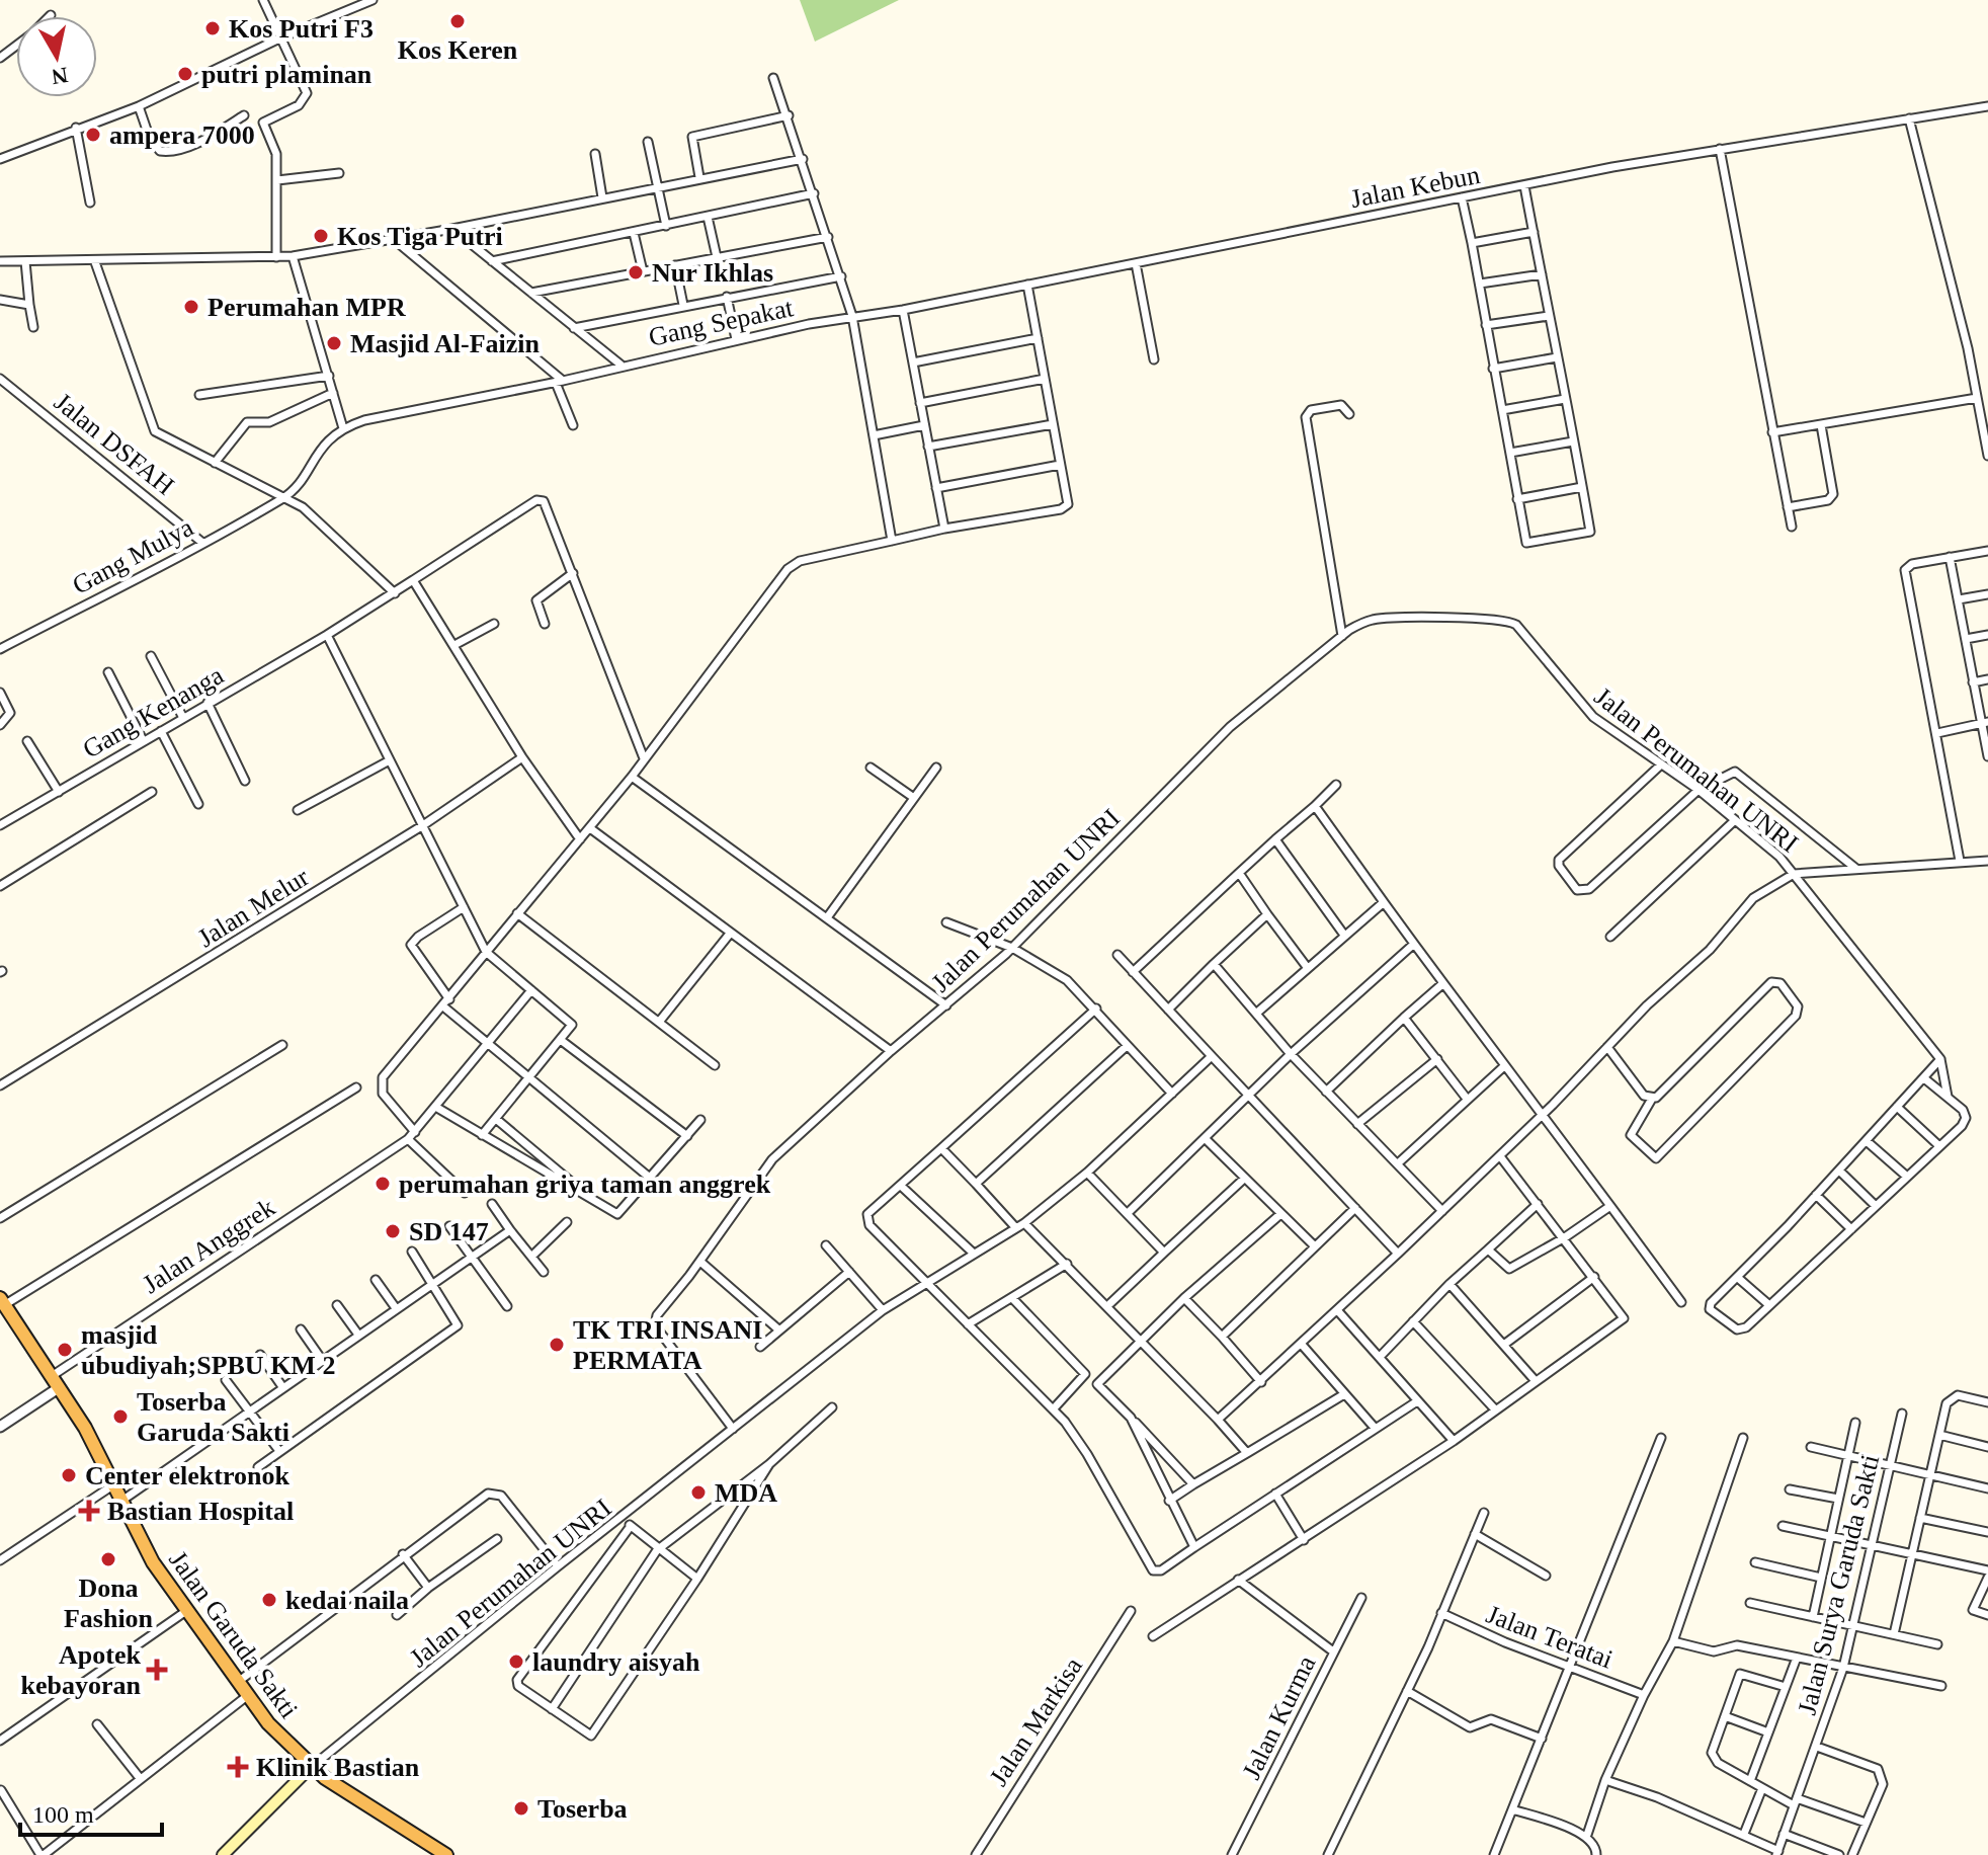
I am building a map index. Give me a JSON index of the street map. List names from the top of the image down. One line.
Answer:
{"streets":{"highway":["Jalan Garuda Sakti"],"street":["Jalan Kebun","Gang Sepakat","Jalan DSFAH","Gang Mulya","Gang Kenanga","Jalan Perumahan UNRI","Jalan Melur","Jalan Anggrek","Jalan Surya Garuda Sakti","Jalan Teratai","Jalan Kurma","Jalan Markisa"]},"crossings":[["Jalan Kebun","Gang Sepakat"],["Jalan DSFAH","Gang Mulya"],["Jalan Perumahan UNRI","Jalan Garuda Sakti"],["Jalan Anggrek","Jalan Garuda Sakti"]],"places":{"other":["Kos Keren","Kos Putri F3","putri plaminan","ampera 7000","Kos Tiga Putri","Nur Ikhlas","Perumahan MPR","Masjid Al-Faizin","perumahan griya taman anggrek","SD 147","TK TRI INSANI PERMATA","masjid ubudiyah;SPBU KM 2","Toserba Garuda Sakti","Center elektronok","MDA","Dona Fashion","kedai naila","laundry aisyah","Toserba"],"health":["Bastian Hospital","Apotek kebayoran","Klinik Bastian"]},"scale_bar":"100 m","north":"bottom"}
